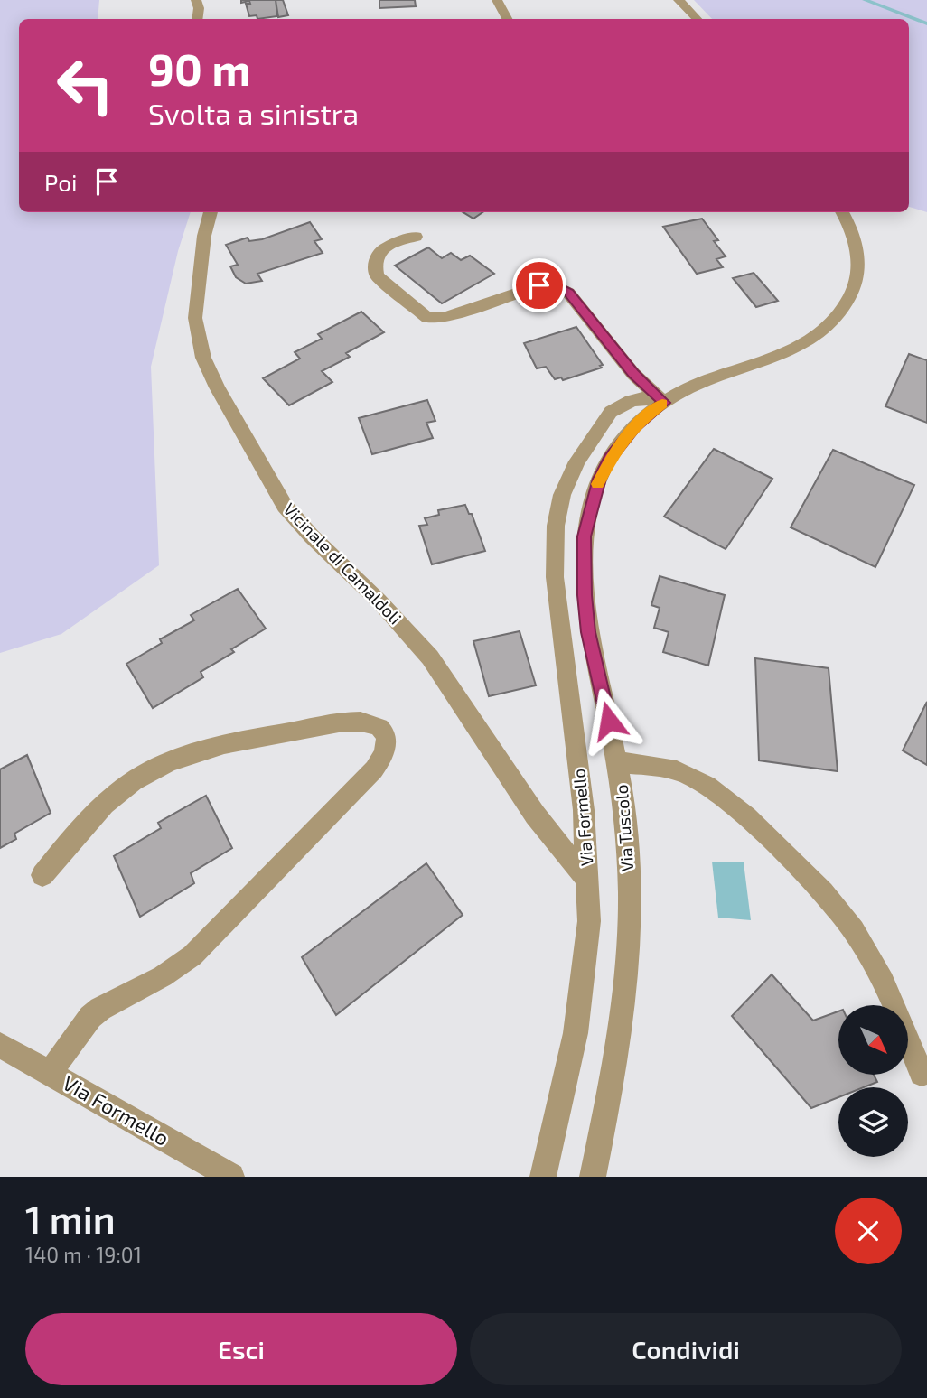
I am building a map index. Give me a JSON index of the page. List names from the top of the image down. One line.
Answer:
{"streets":{"street":["Vicinale di Camaldoli","Via Formello","Via Tuscolo"]},"crossings":[["Vicinale di Camaldoli","Via Formello"],["Via Formello","Via Tuscolo"]],"north":"bottom right","page":{"turn":["90 m","Svolta a sinistra"],"then":"Poi","heading":["1 min","140 m · 19:01"],"buttons":["Esci","Condividi"]}}
